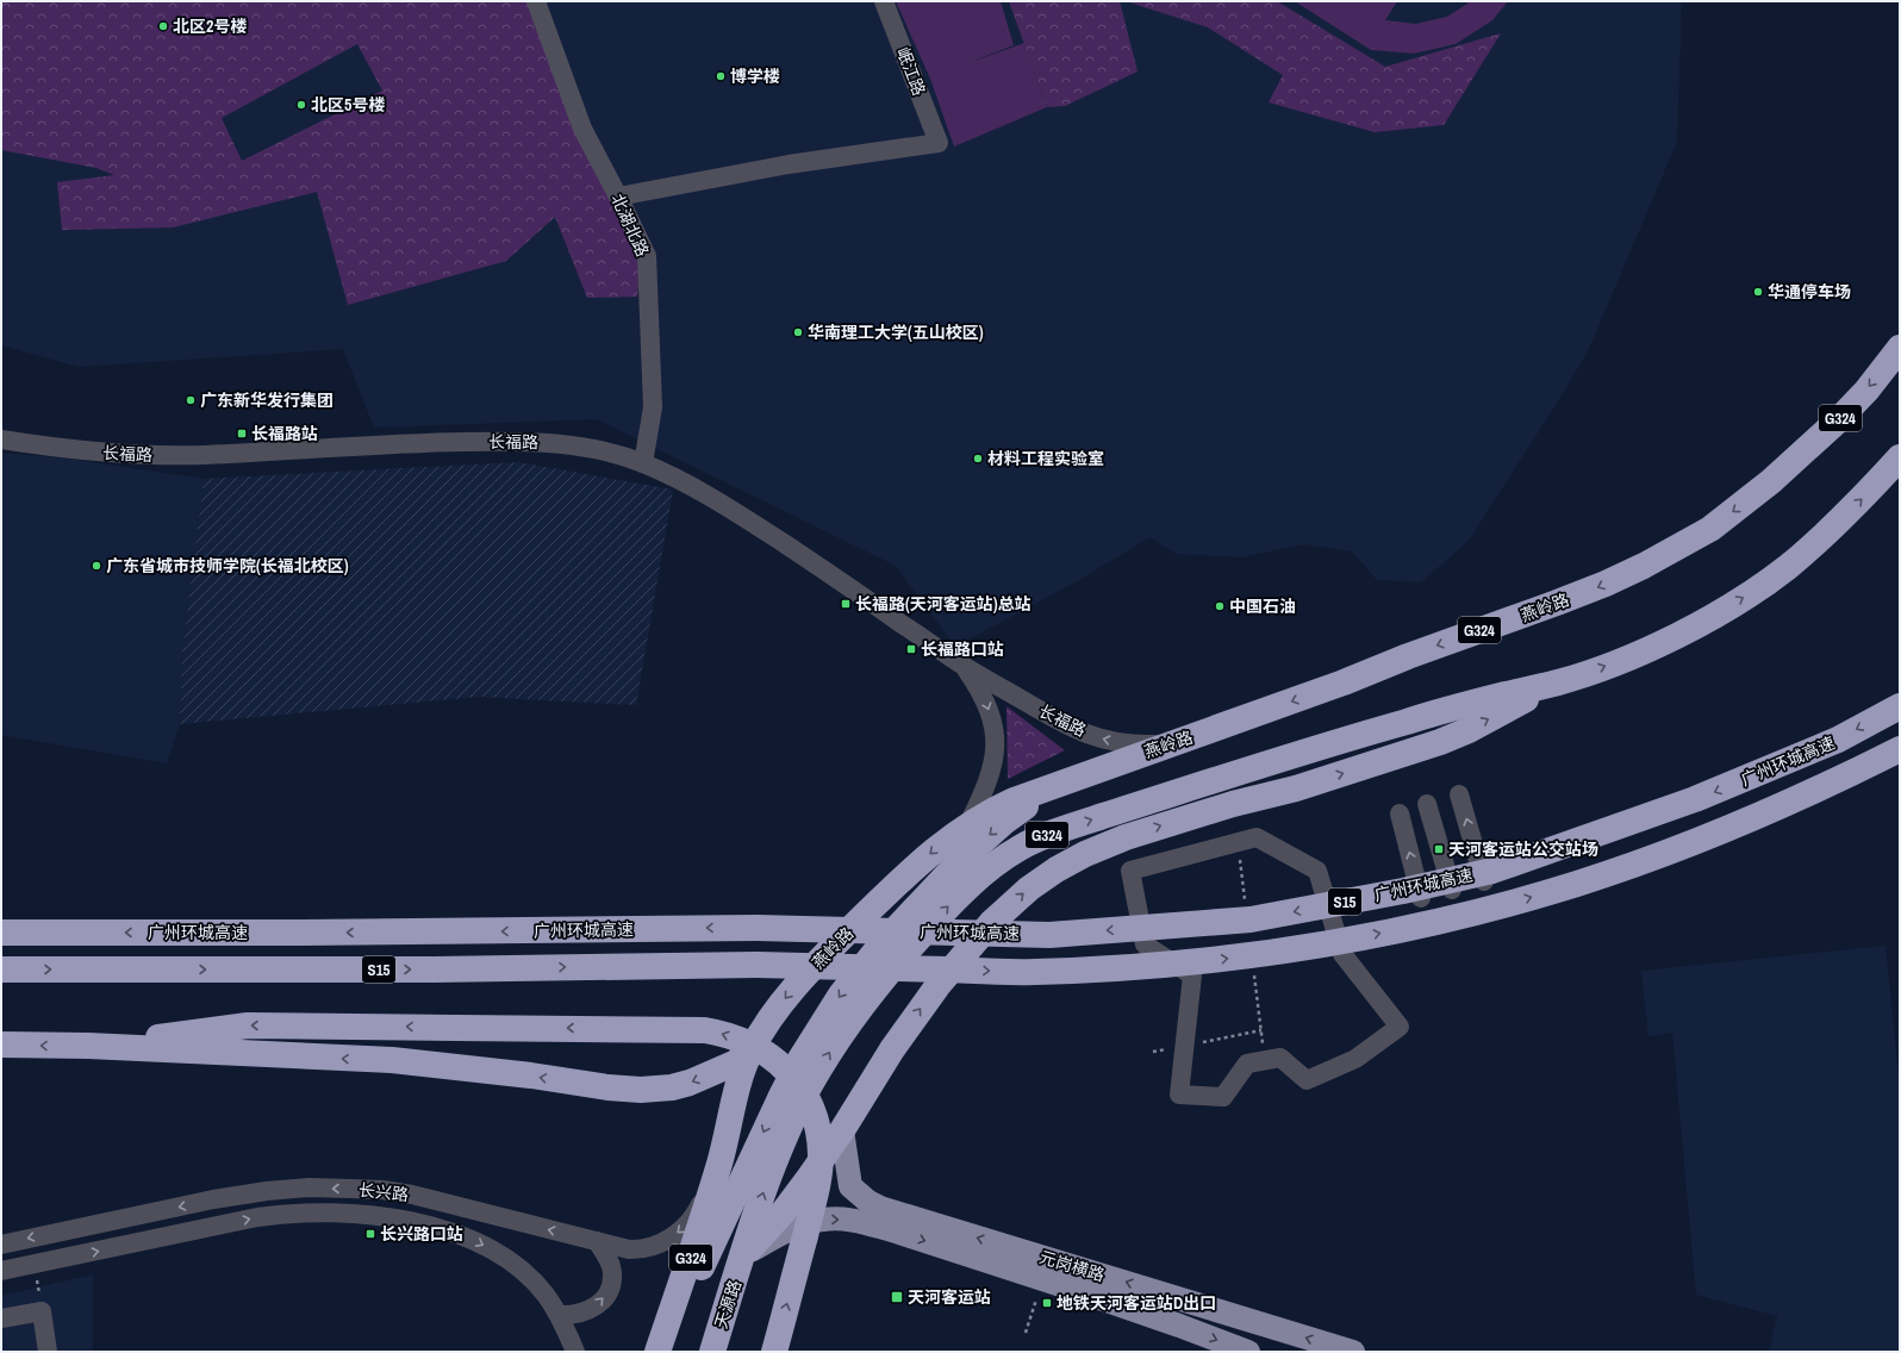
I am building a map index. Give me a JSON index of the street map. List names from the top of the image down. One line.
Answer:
{"streets":{"highway":["G324","燕岭路","广州环城高速","S15","天源路"],"main road":["元岗横路"],"street":["岷江路","北湖北路","长福路","长兴路"]},"crossings":[["岷江路","北湖北路"],["北湖北路","长福路"],["G324","元岗横路"],["G324","天源路"],["长福路","燕岭路"],["燕岭路","长兴路"],["元岗横路","天源路"]],"places":{"other":["北区2号楼","博学楼","北区5号楼","华通停车场","华南理工大学(五山校区)","广东新华发行集团","材料工程实验室","广东省城市技师学院(长福北校区)","中国石油"],"transit":["长福路站","长福路(天河客运站)总站","长福路口站","天河客运站公交站场","长兴路口站","天河客运站","地铁天河客运站D出口"]}}
